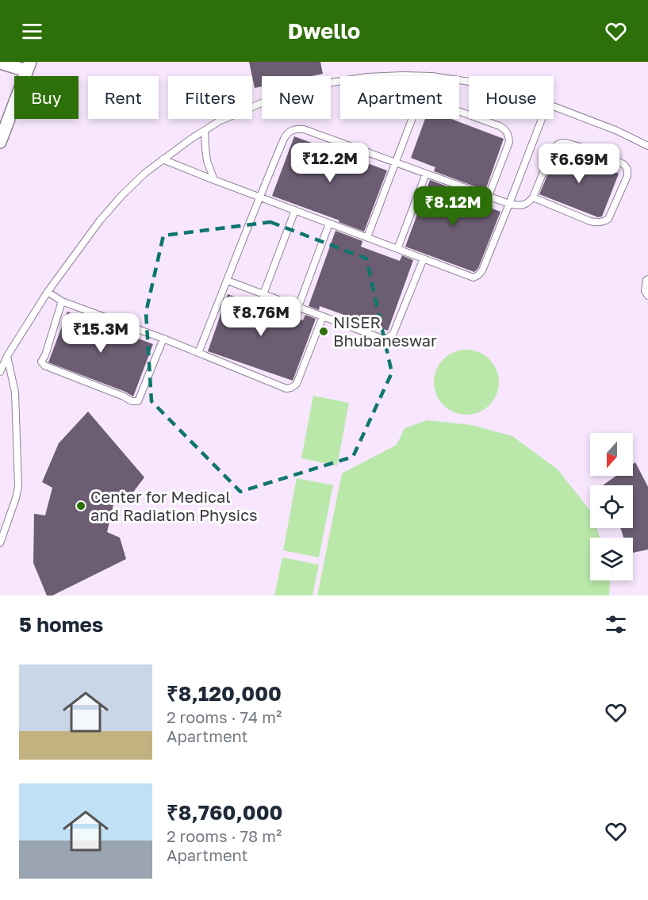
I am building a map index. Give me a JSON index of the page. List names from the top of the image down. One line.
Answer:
{"places":["NISER Bhubaneswar","Center for Medical and Radiation Physics"],"north":"bottom","page":{"header":"Dwello","chip":["Buy","Rent","Filters","New","Apartment","House"],"price":["₹12.2M","₹6.69M","₹8.12M","₹8.76M","₹15.3M"],"heading":"5 homes","list":[{"name":"₹8,120,000","note":"2 rooms · 74 m² · Apartment"},{"name":"₹8,760,000","note":"2 rooms · 78 m² · Apartment"}]}}
